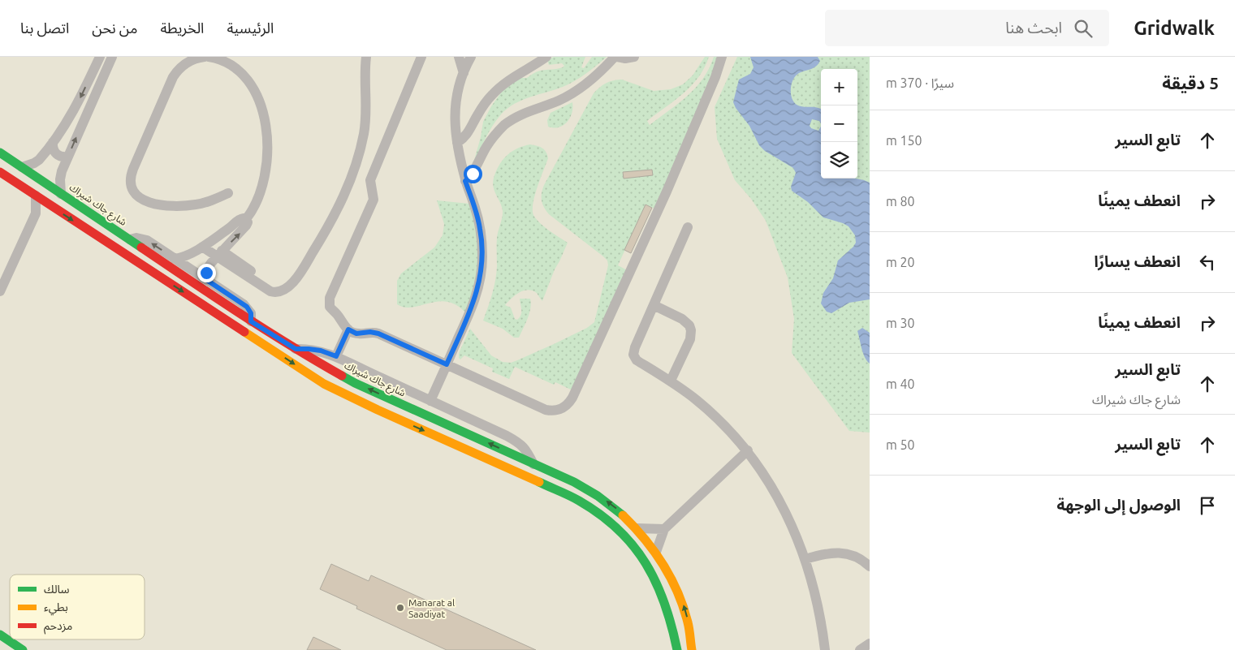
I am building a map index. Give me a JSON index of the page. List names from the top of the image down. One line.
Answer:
{"streets":{"street":["شارع جاك شيراك"]},"places":["Manarat al Saadiyat"],"legend":["سالك","بطيء","مزدحم"],"page":{"header":"Gridwalk","search":"ابحث هنا","nav":["الرئيسية","الخريطة","من نحن","اتصل بنا"],"heading":["5 دقيقة","سيرًا · 370 m"],"map_buttons":["+","−"],"list":[["تابع السير","150 m"],["انعطف يمينًا","80 m"],["انعطف يسارًا","20 m"],["انعطف يمينًا","30 m"],["تابع السير","شارع جاك شيراك","40 m"],["تابع السير","50 m"],"الوصول إلى الوجهة"]}}
